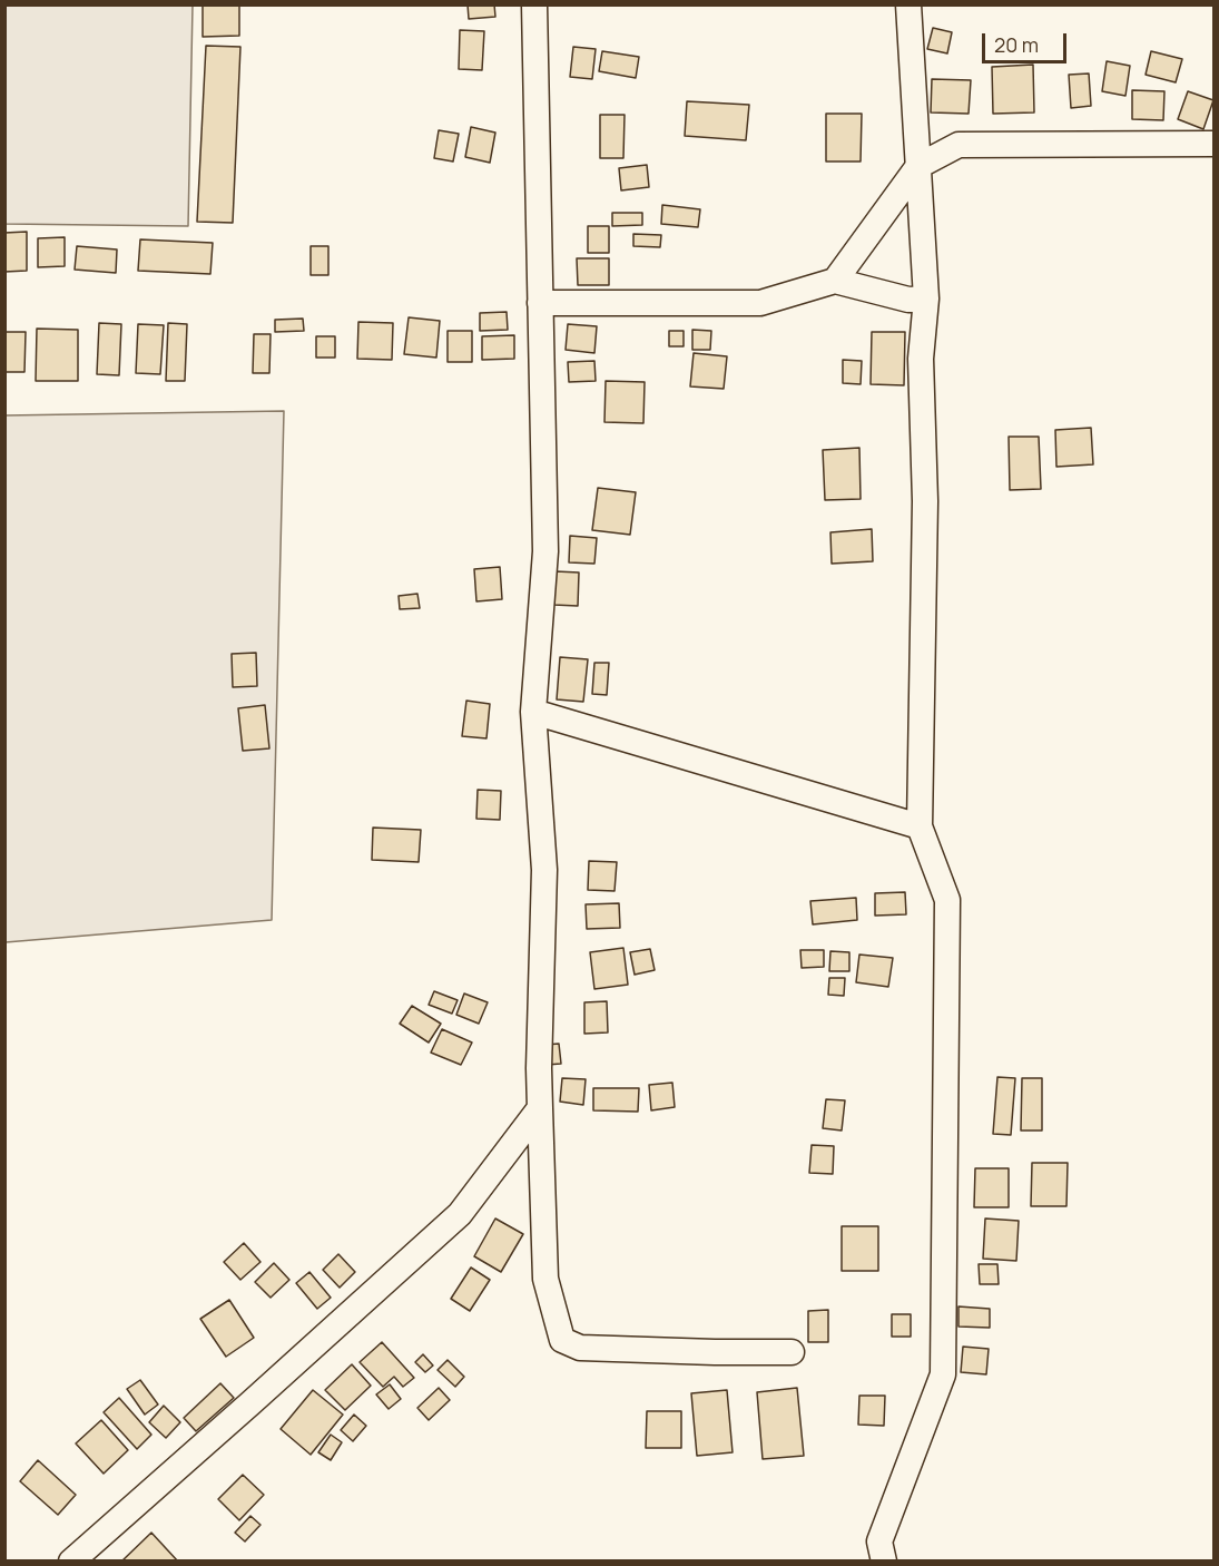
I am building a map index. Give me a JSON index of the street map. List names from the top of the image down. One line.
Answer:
{"scale_bar":"20 m"}
